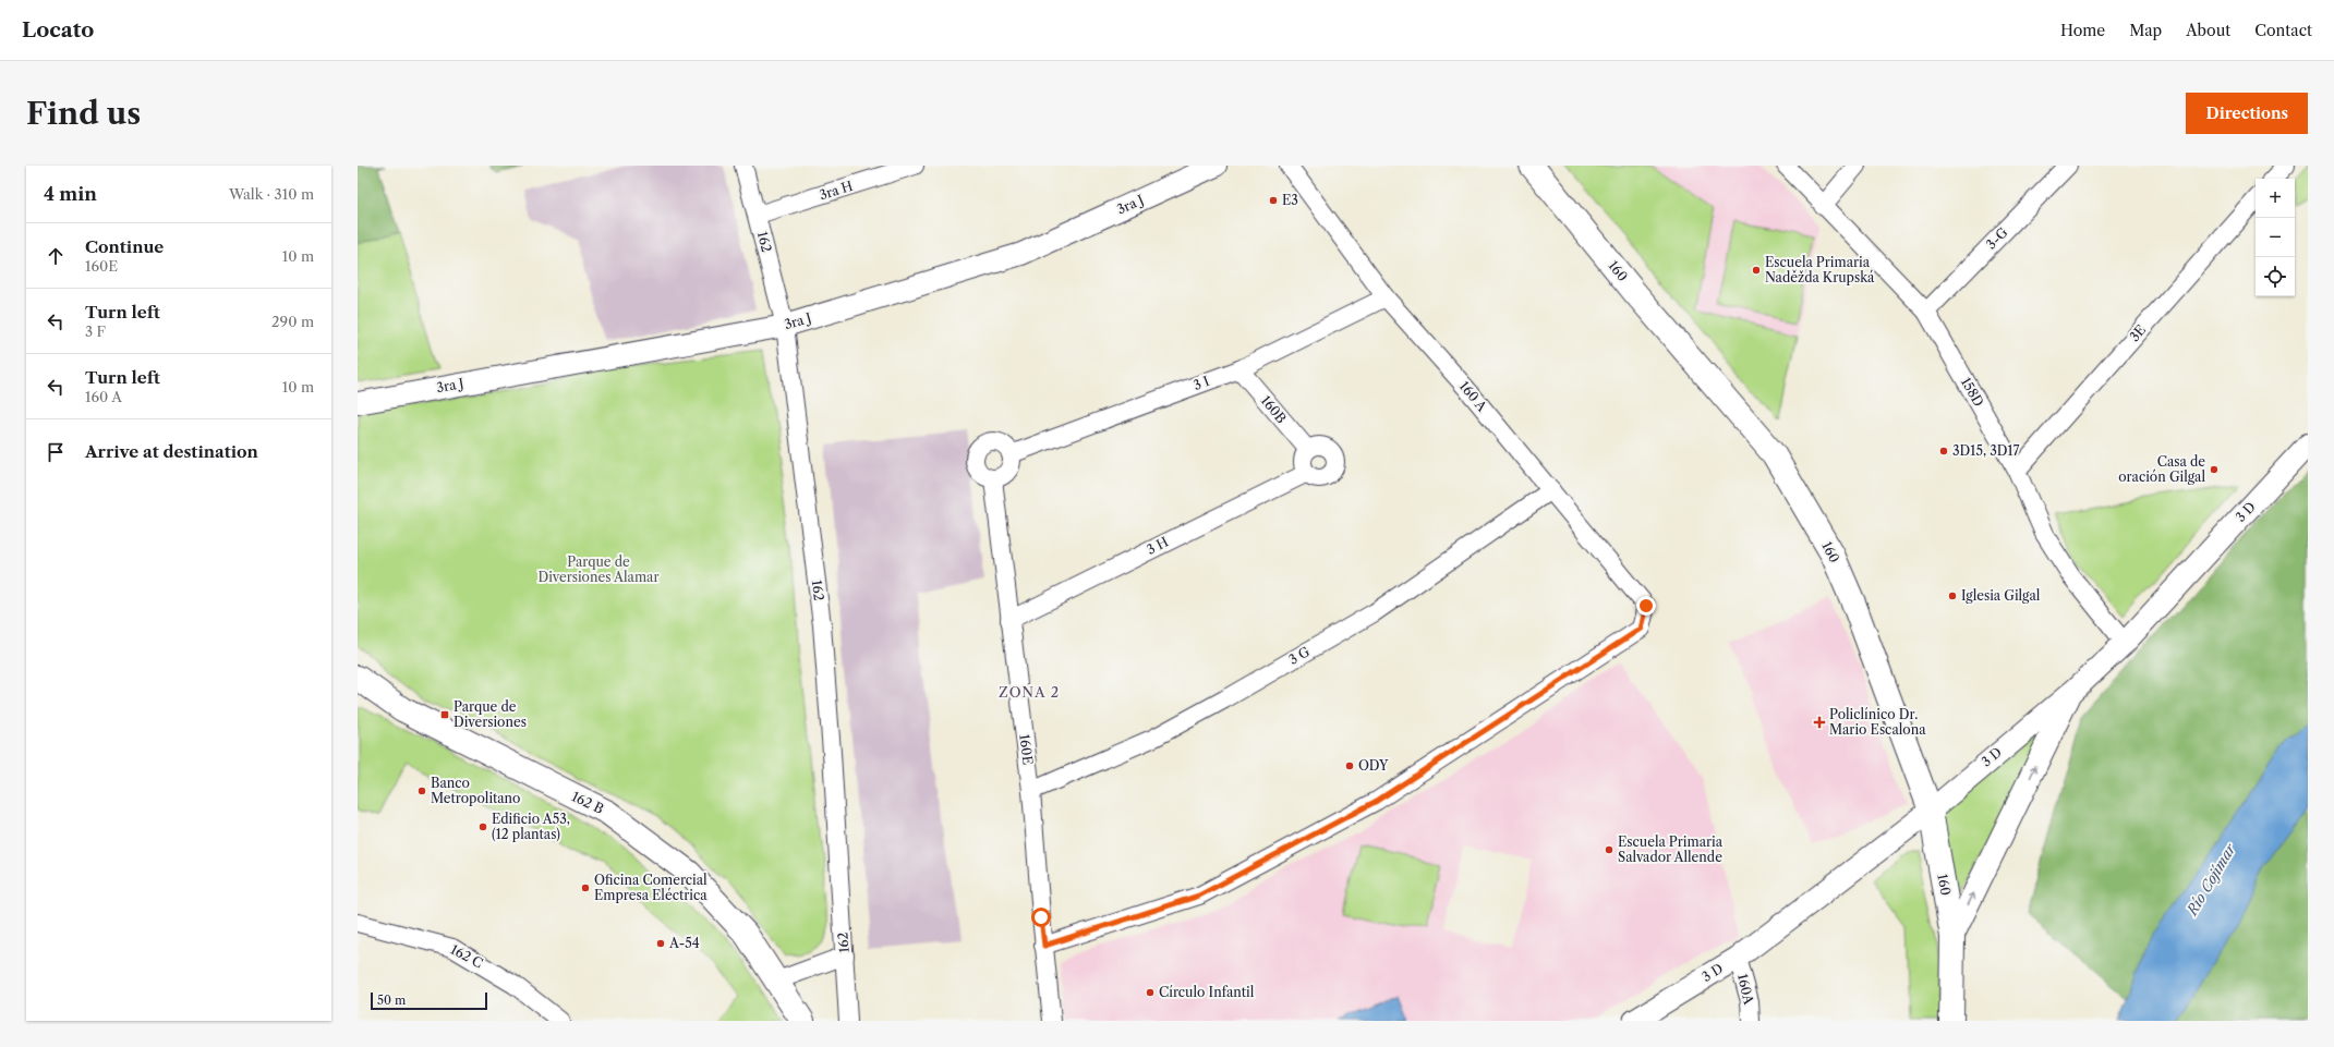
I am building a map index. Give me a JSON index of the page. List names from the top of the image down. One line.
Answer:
{"streets":{"main road":["160","162 B"],"street":["3ra H","3ra J","3-G","162","3E","3 I","158D","160 A","160B","3 D","3 H","3 G","160E","162 C","160A"]},"crossings":[["3ra H","162"],["3ra J","162"],["3-G","158D"],["160","3 D"],["3E","158D"],["3 I","160 A"],["3 I","160B"],["3 I","160E"],["158D","3 D"],["160 A","3 G"],["160 A","160E"],["160B","3 H"],["3 D","160A"],["3 H","160E"],["3 G","160E"]],"districts":["ZONA 2"],"water":["Río Cojímar"],"parks":["Parque de Diversiones Alamar"],"places":{"other":["E3","Escuela Primaria Naděžda Krupská","3D15, 3D17","Casa de oración Gilgal","Iglesia Gilgal","ODY","Banco Metropolitano","Edificio A53, (12 plantas)","Escuela Primaria Salvador Allende","Oficina Comercial Empresa Eléctrica","A-54","Círculo Infantil"],"transit":["Parque de Diversiones"],"health":["Policlínico Dr. Mario Escalona"]},"scale_bar":"50 m","page":{"header":"Locato","nav":["Home","Map","About","Contact"],"buttons":"Directions","title":"Find us","heading":["4 min","Walk · 310 m"],"map_buttons":["+","−"],"list":[["Continue","160E","10 m"],["Turn left","3 F","290 m"],["Turn left","160 A","10 m"],"Arrive at destination"],"scale":"50 m"}}
